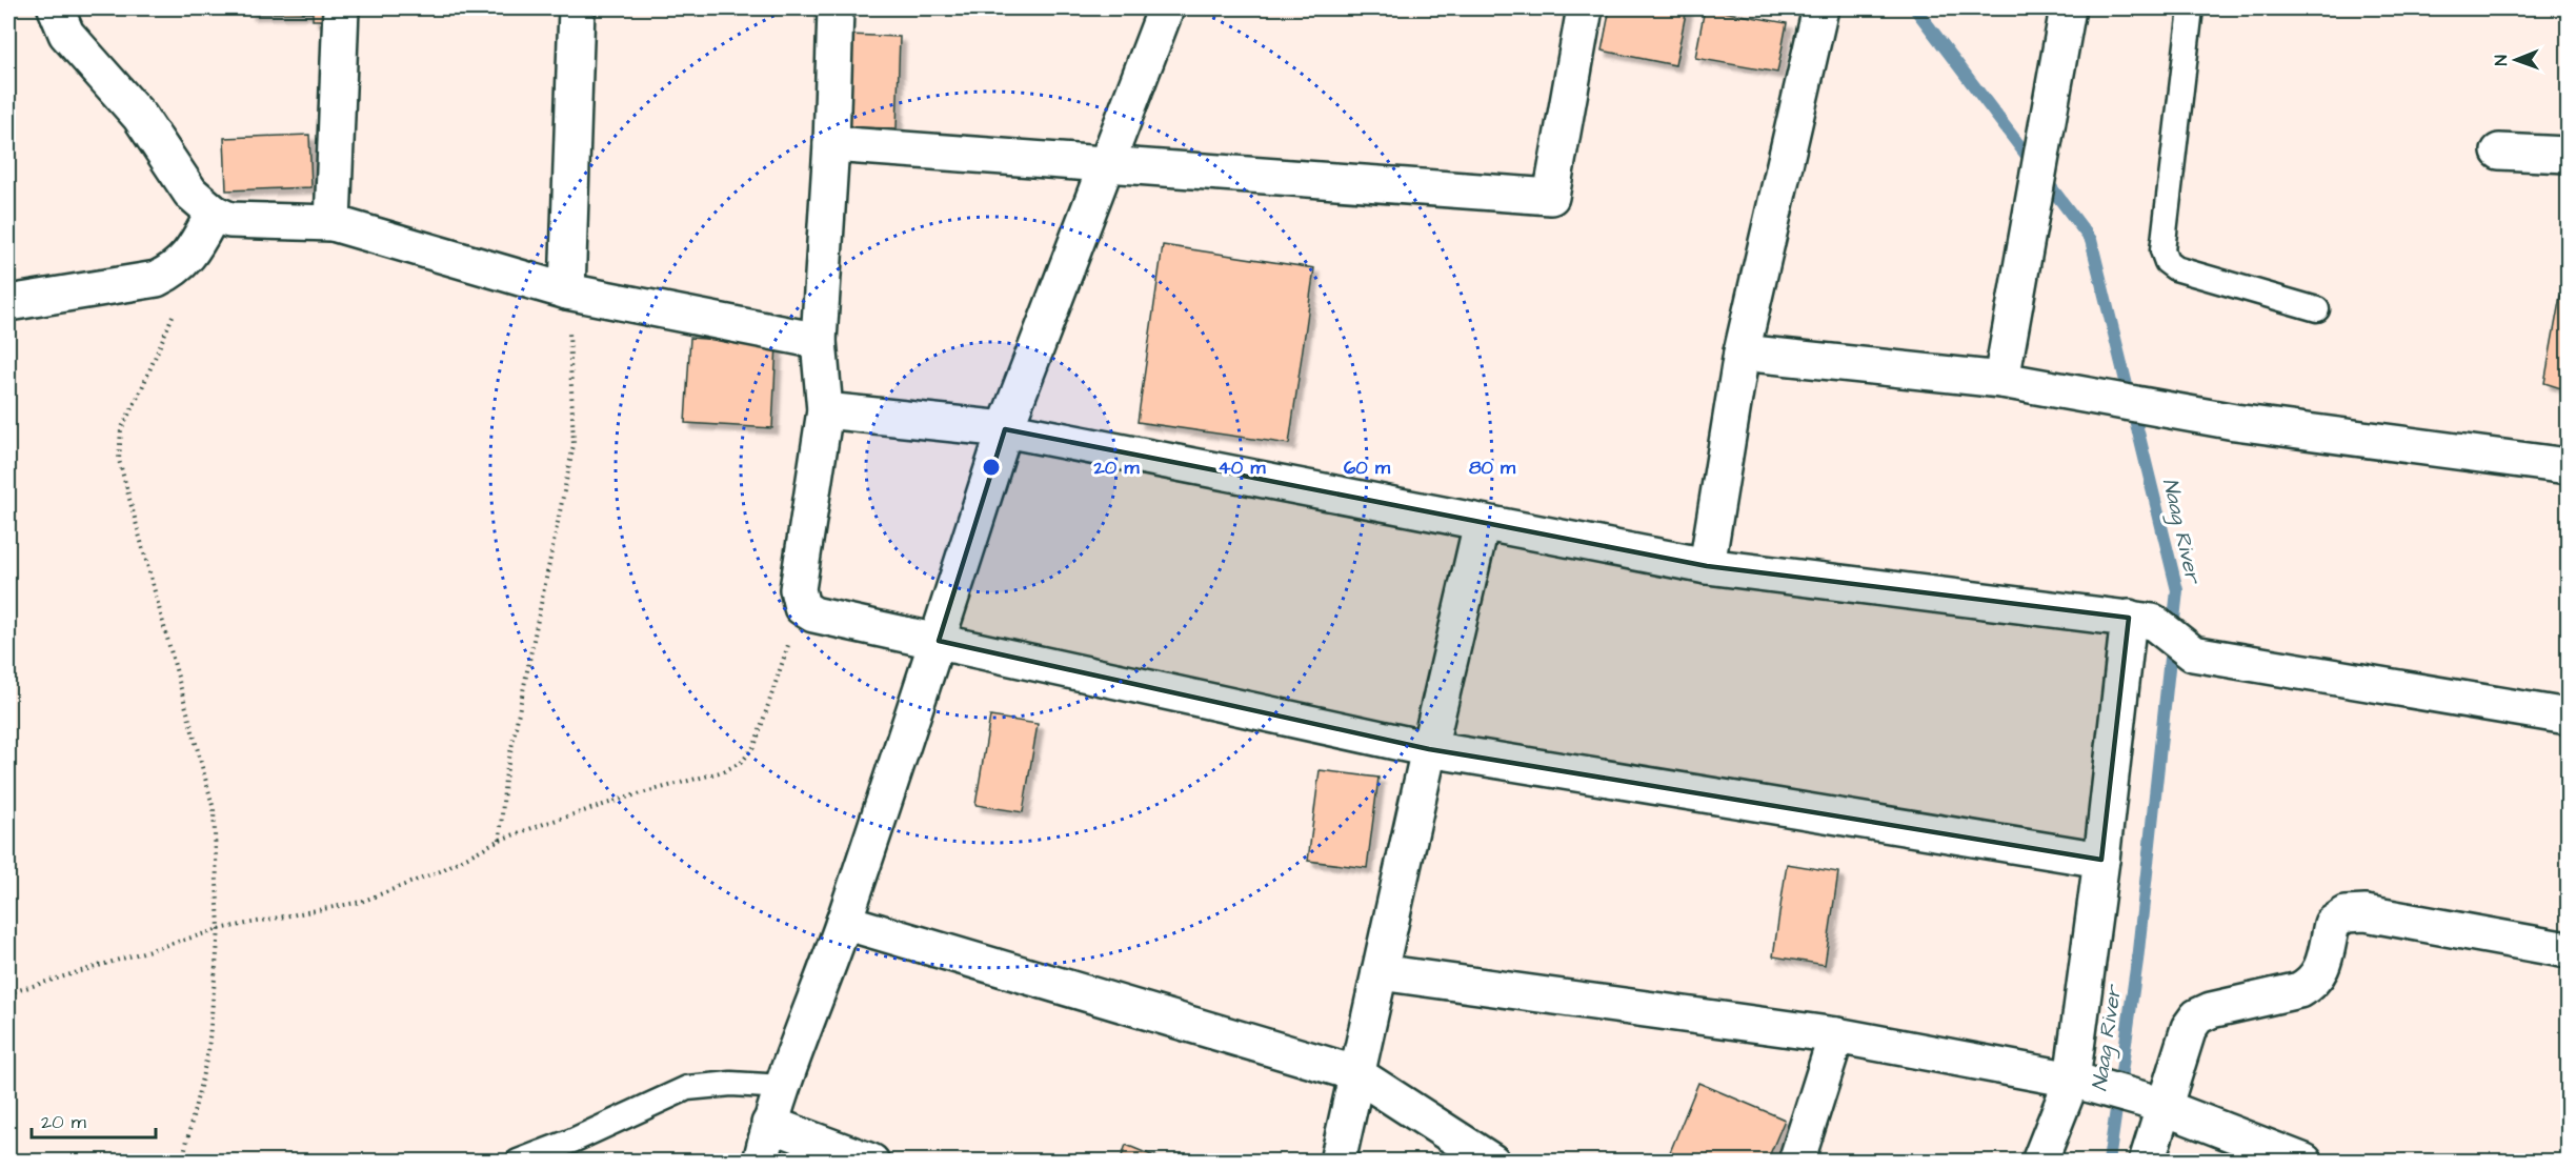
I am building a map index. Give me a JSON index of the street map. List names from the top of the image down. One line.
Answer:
{"water":["Naag River"],"scale_bar":"20 m","north":"left","rings":["20 m","40 m","60 m","80 m"]}
